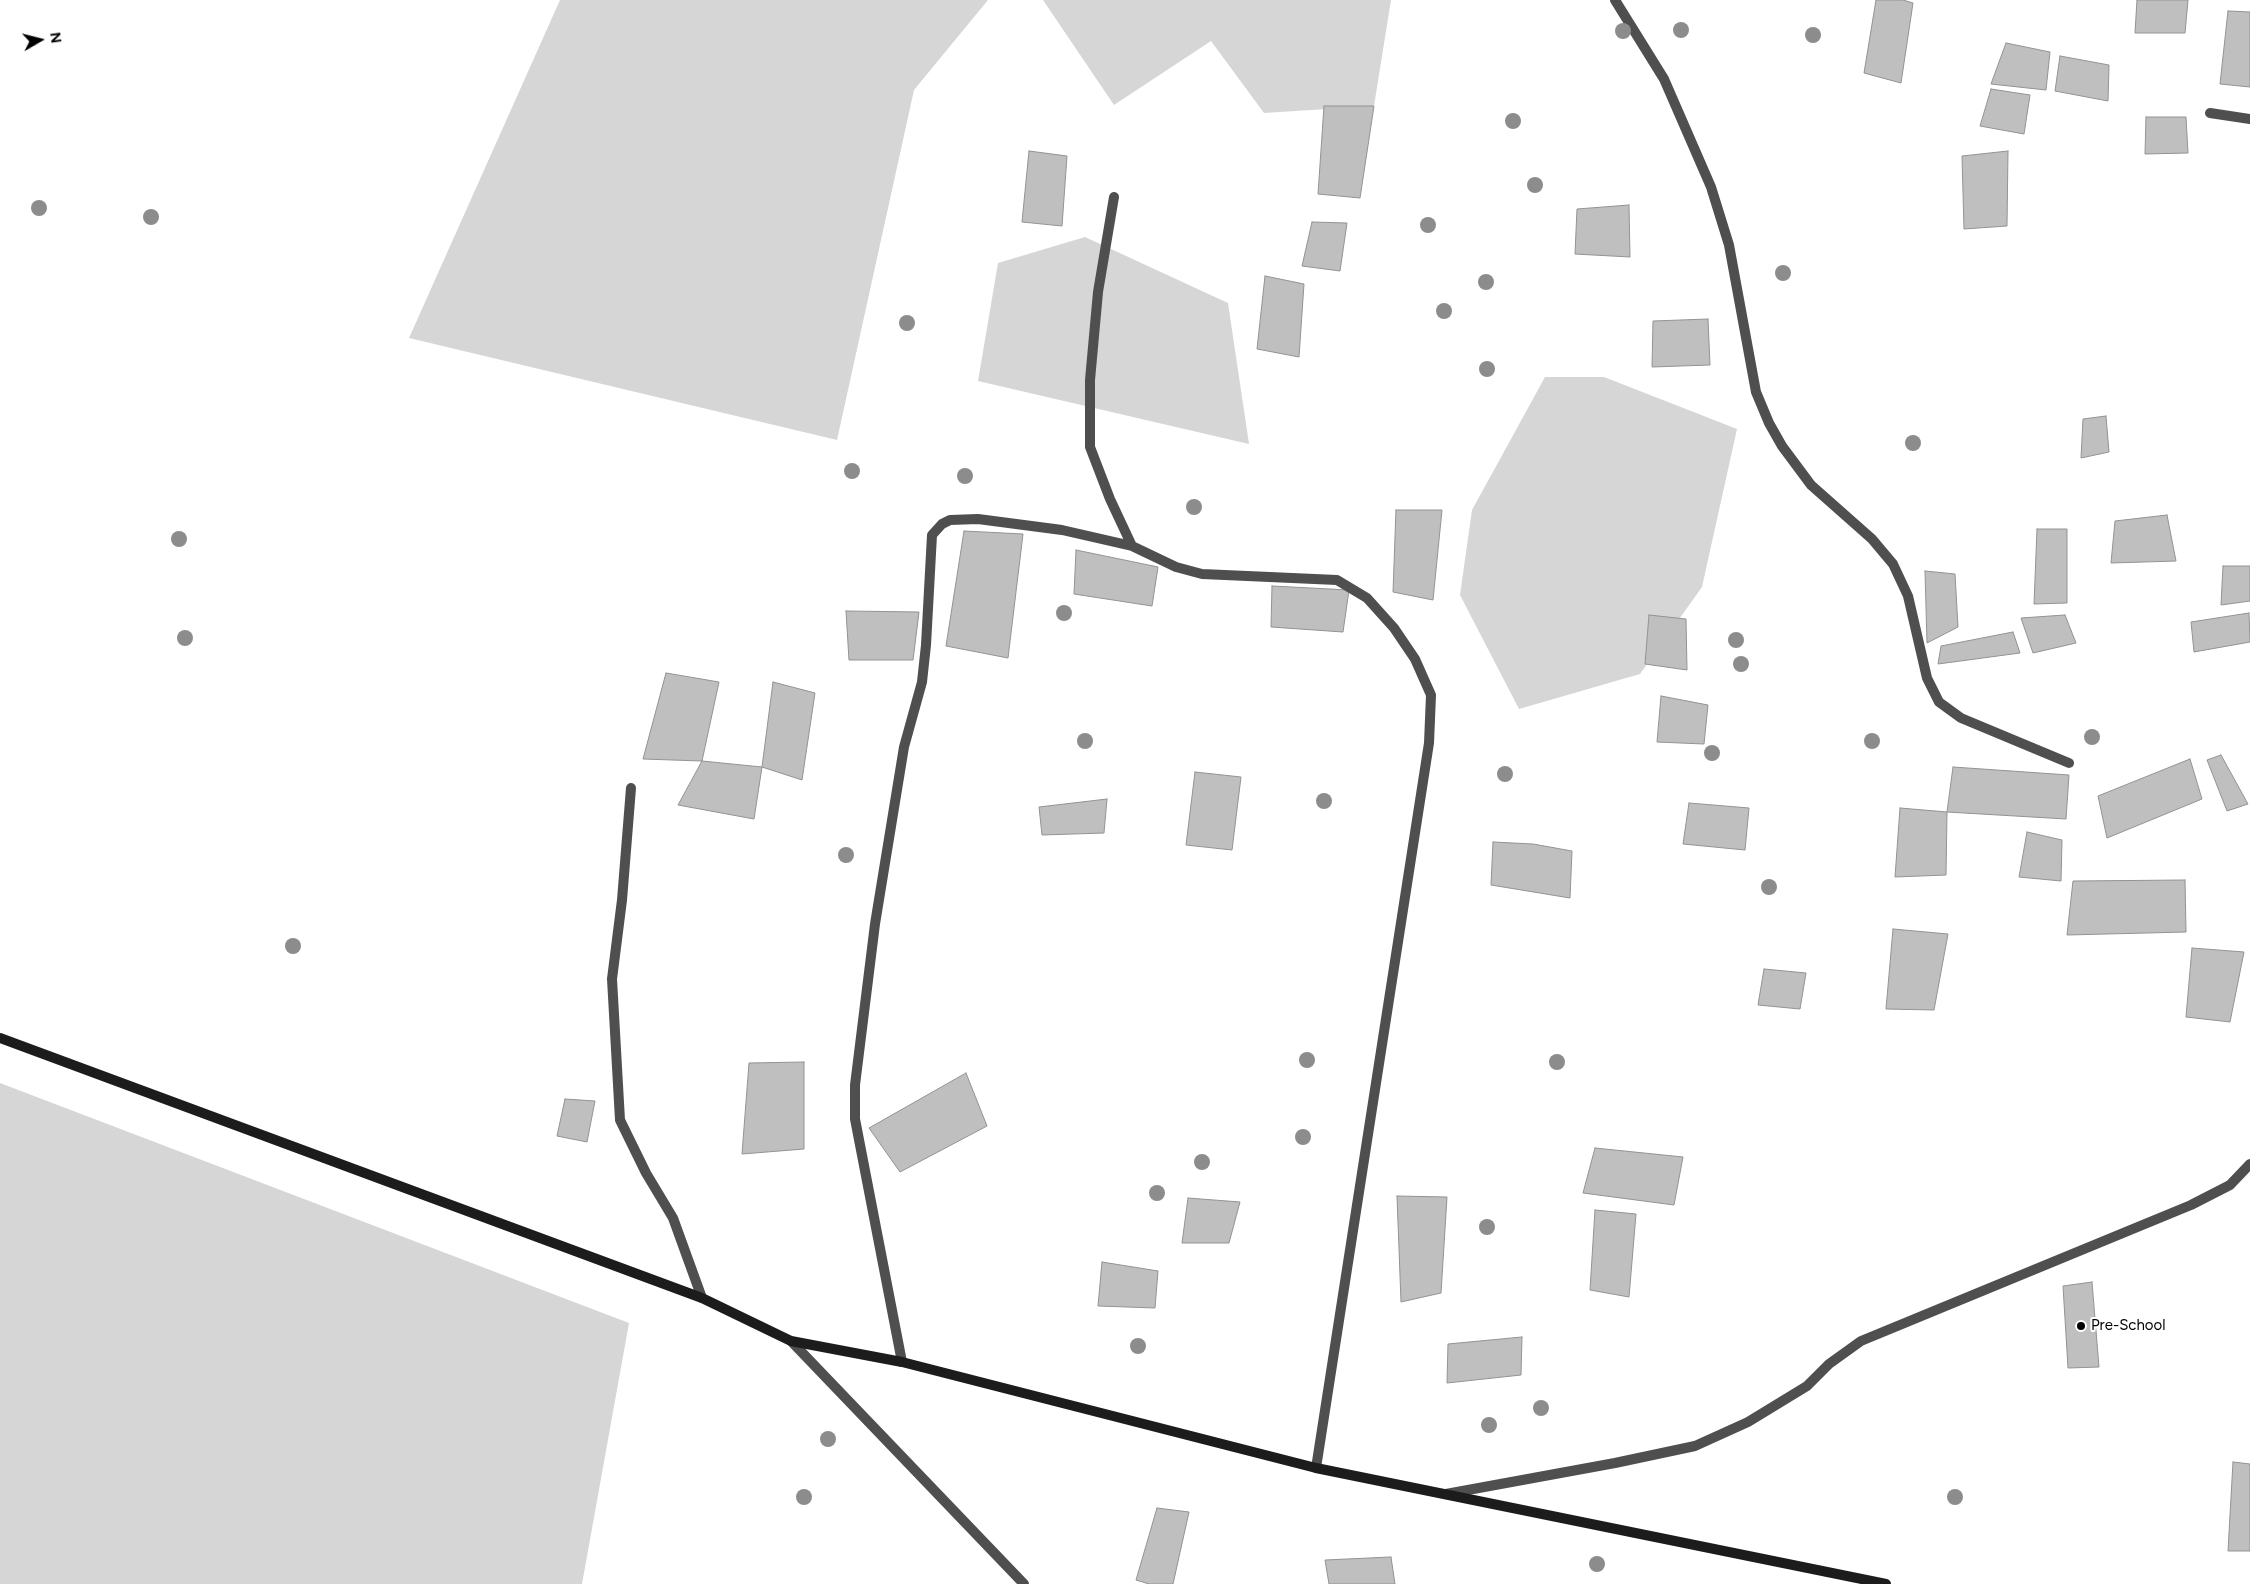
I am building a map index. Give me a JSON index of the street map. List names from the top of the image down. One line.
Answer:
{"places":["Pre-School"],"north":"right"}
